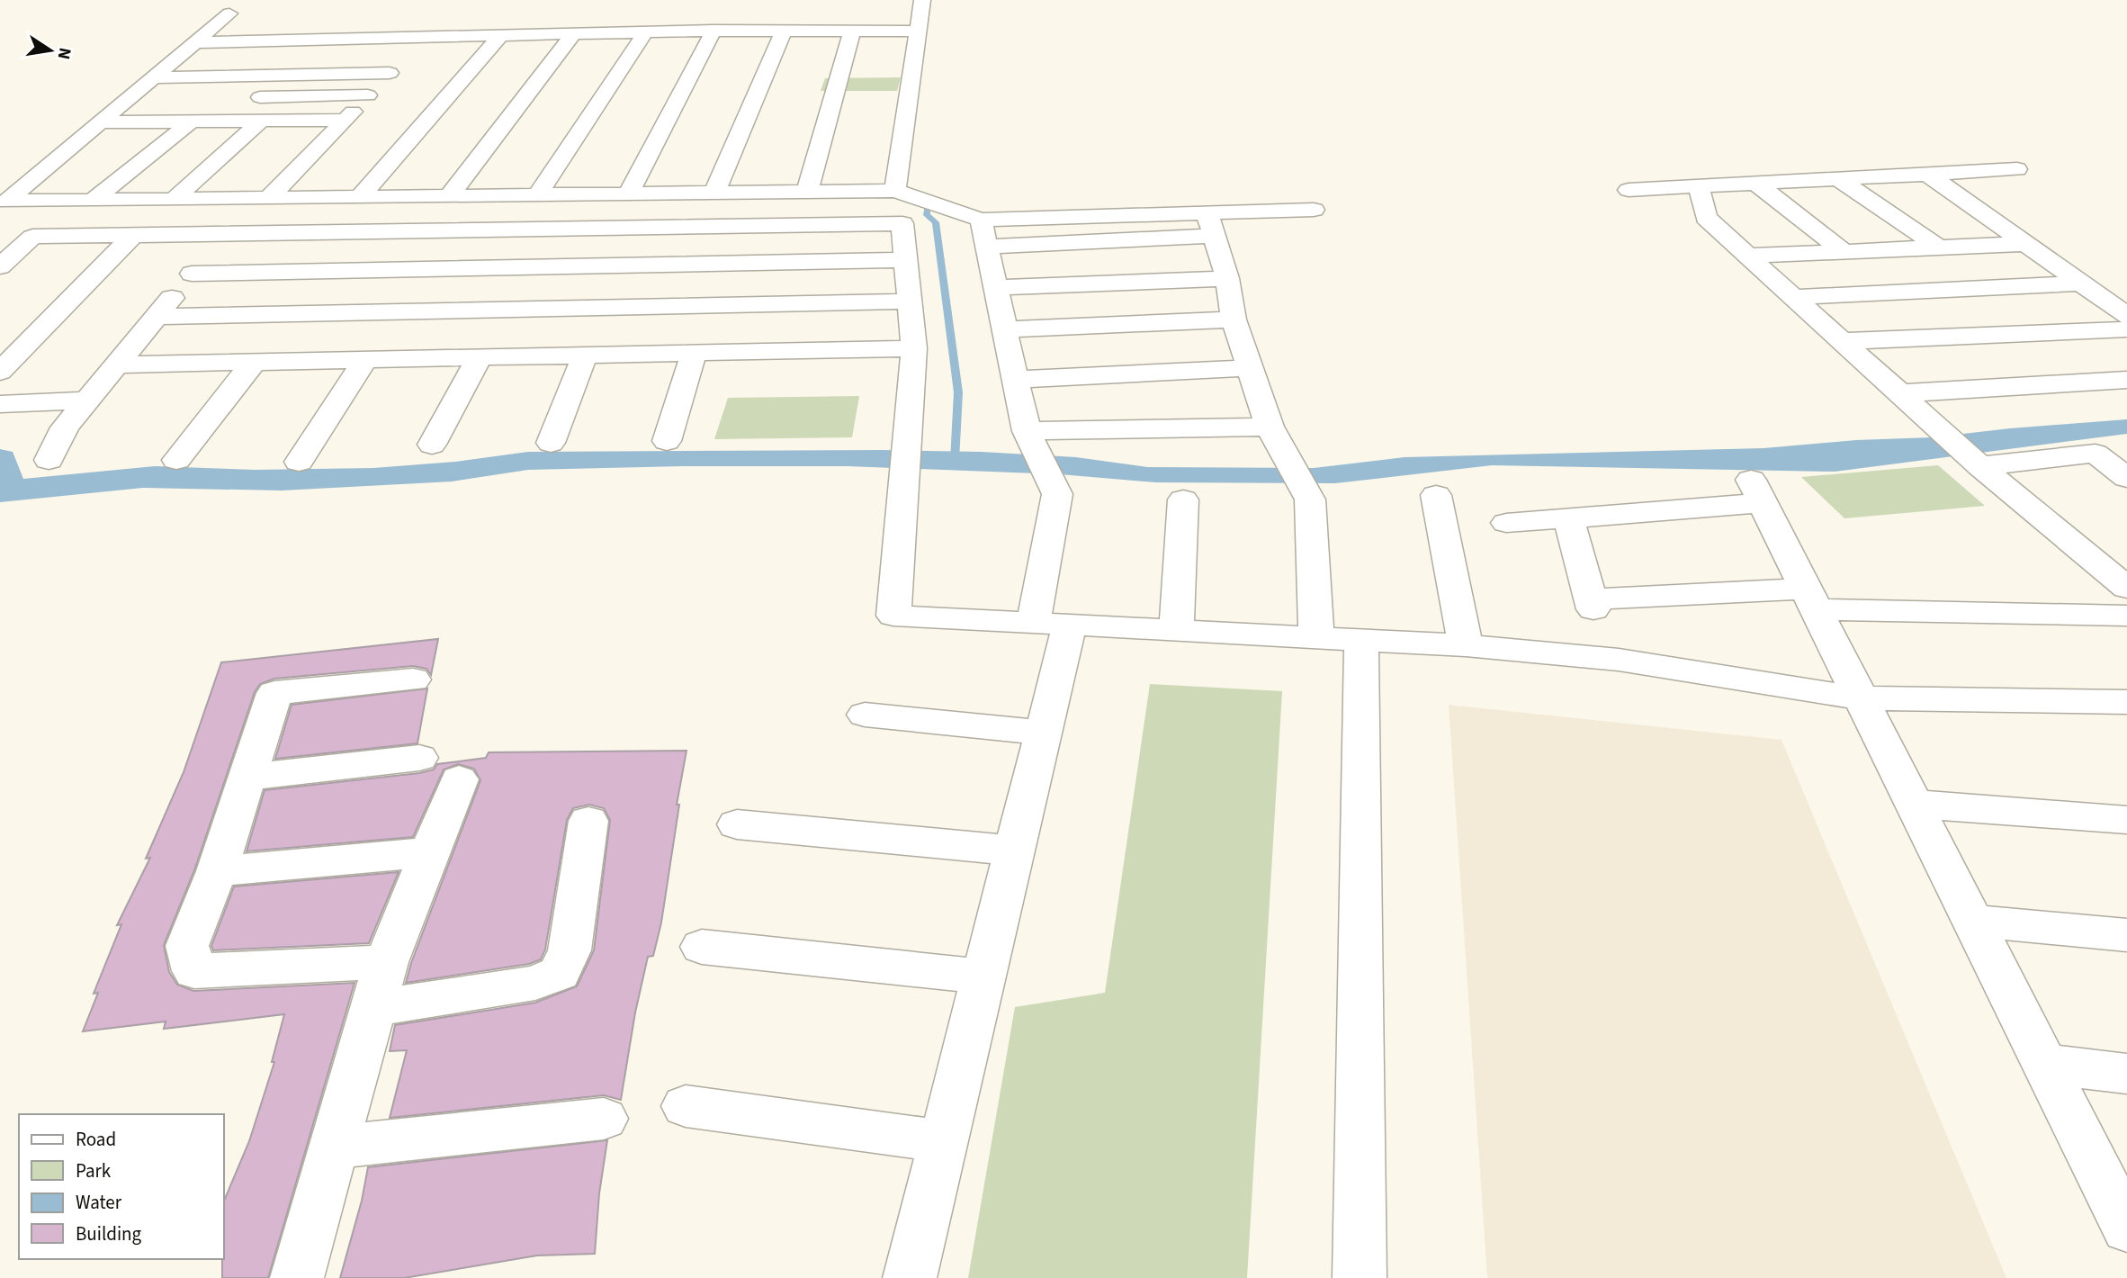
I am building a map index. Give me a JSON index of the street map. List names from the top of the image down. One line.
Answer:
{"legend":["Road","Park","Water","Building"],"north":"right"}
